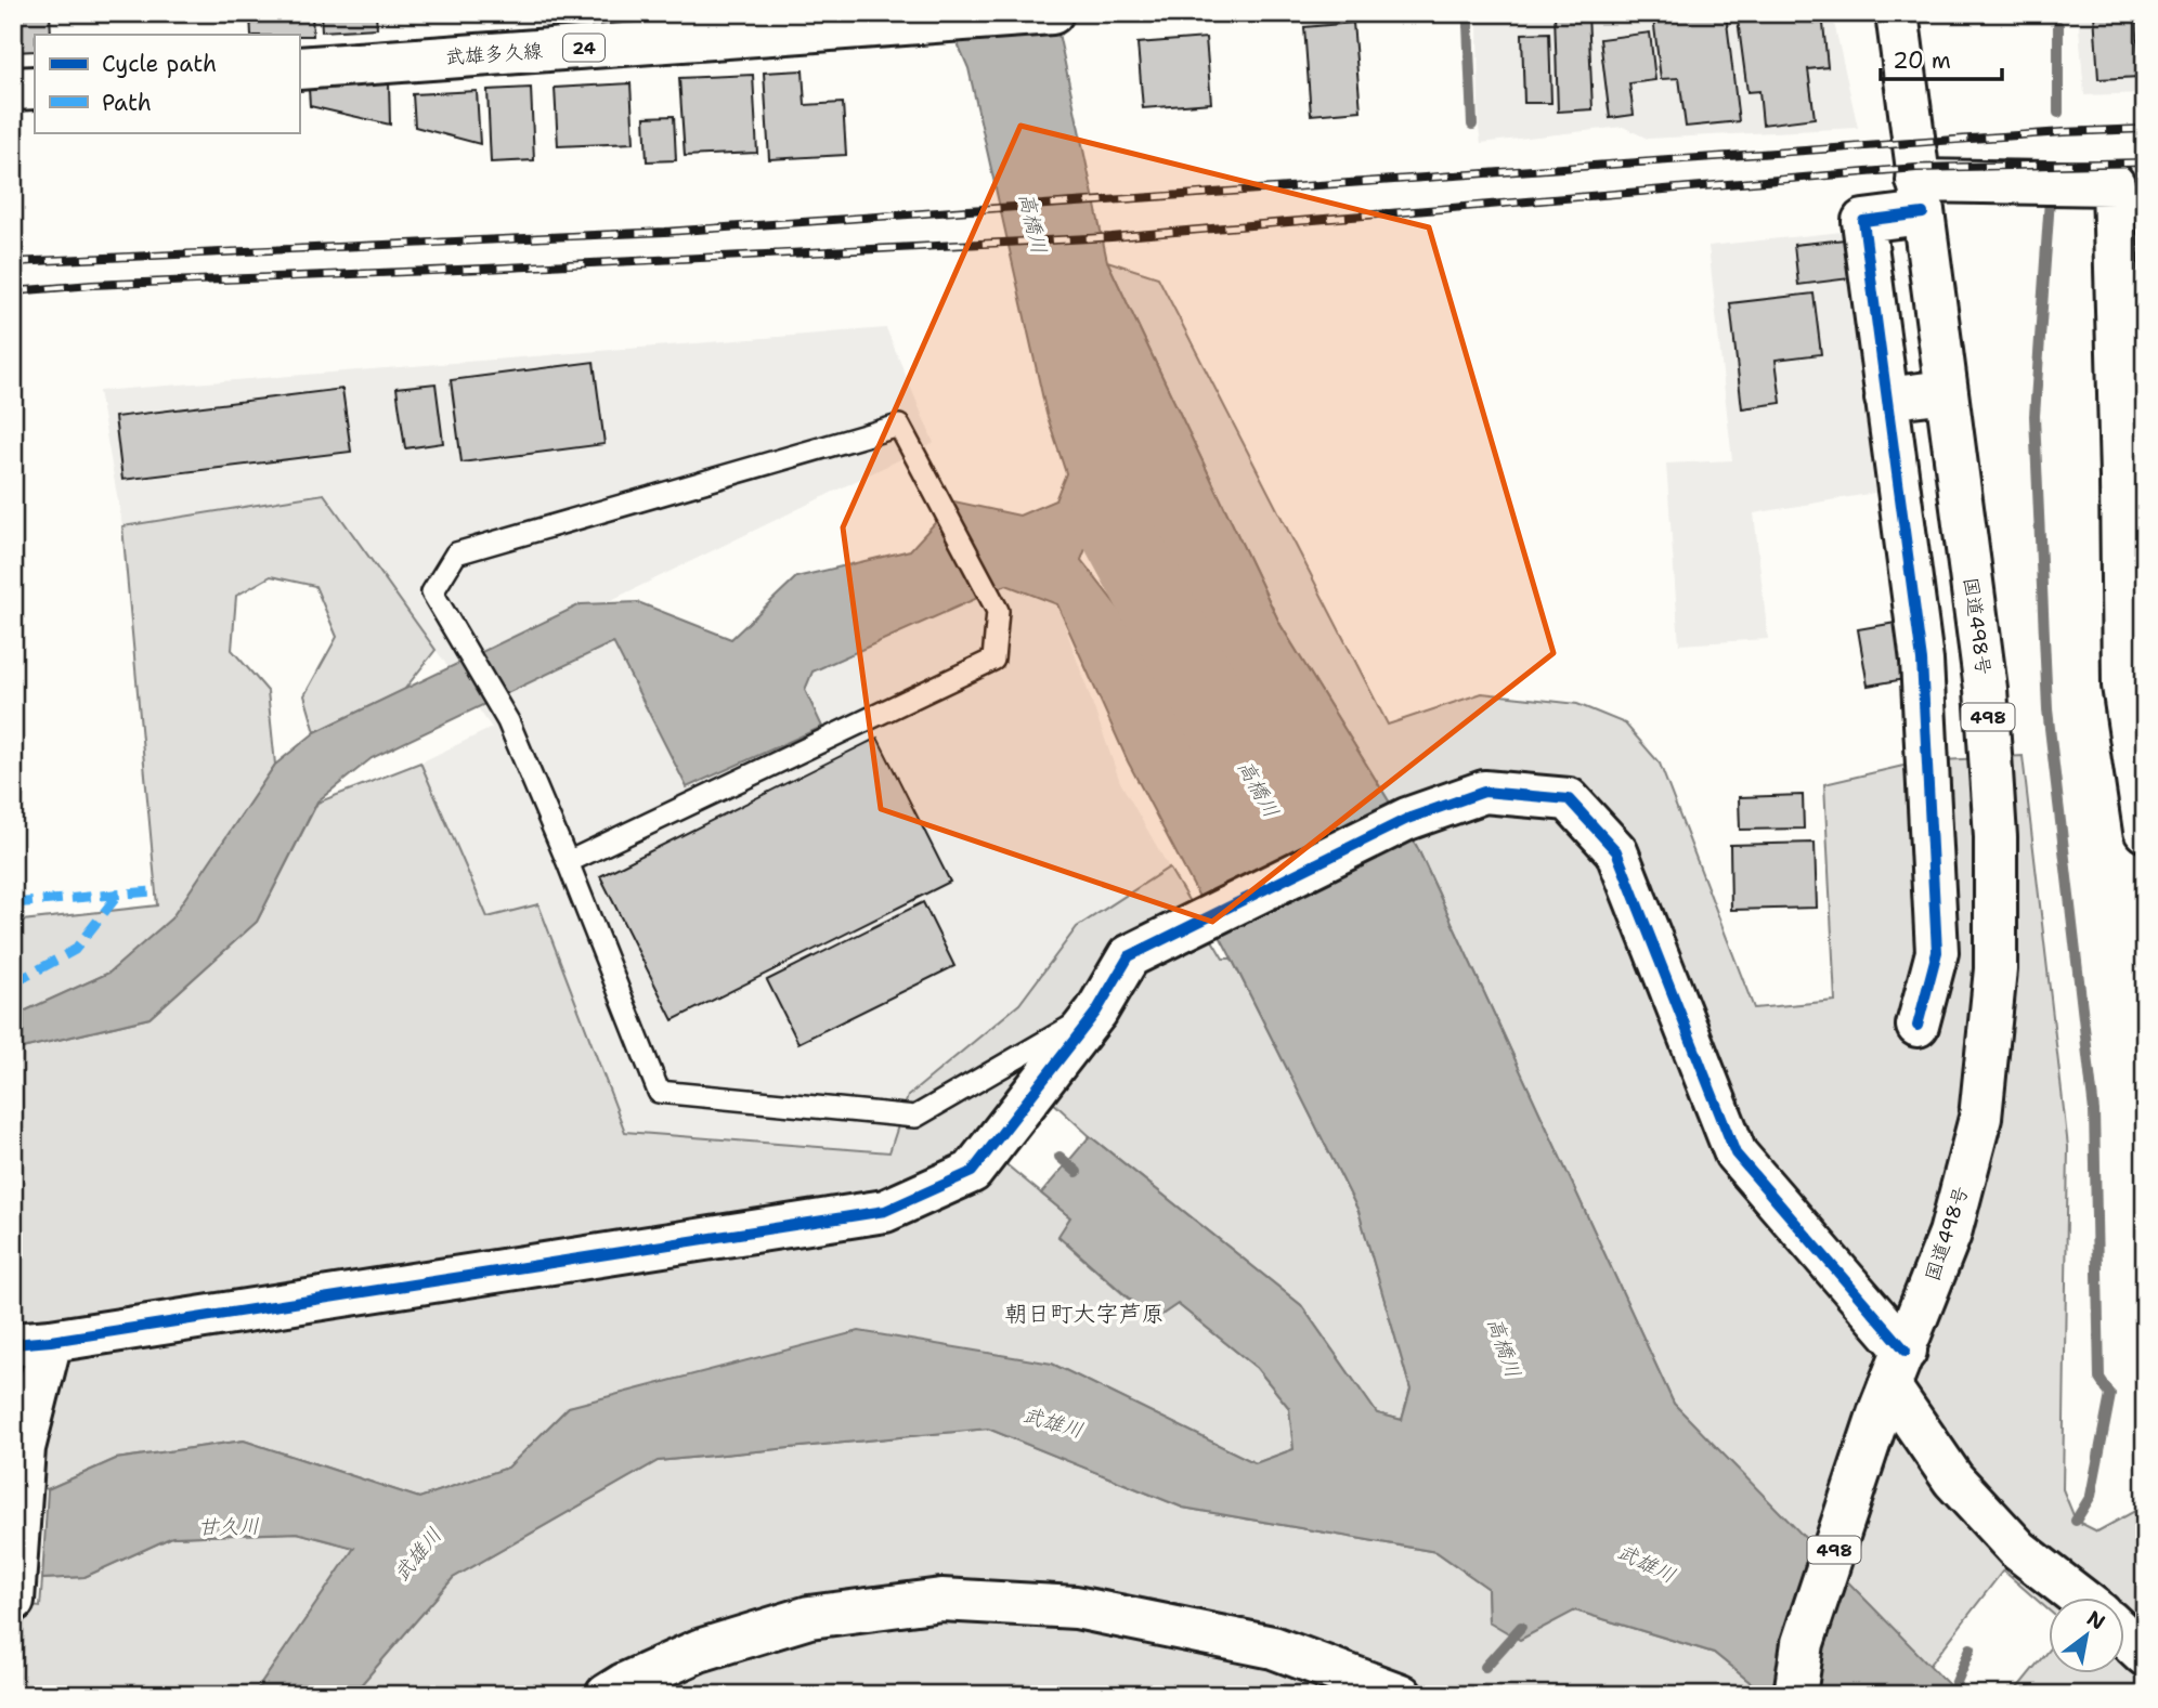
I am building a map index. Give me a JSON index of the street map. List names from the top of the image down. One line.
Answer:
{"streets":{"main road":["24","武雄多久線","国道498号","498"]},"crossings":[["24","武雄多久線"],["国道498号","498"]],"districts":["朝日町大字芦原"],"water":["高橋川","武雄川","甘久川"],"legend":["Cycle path","Path"],"scale_bar":"20 m","north":"top right"}
